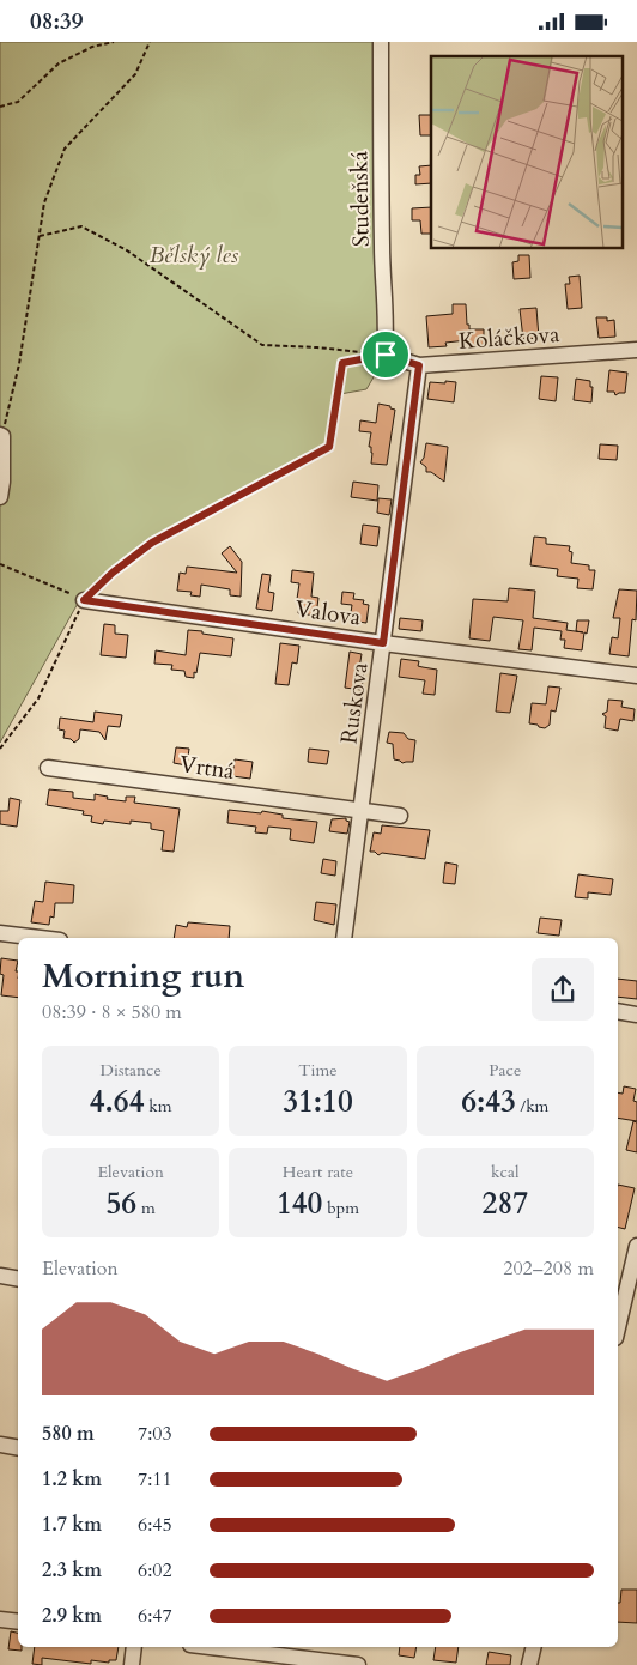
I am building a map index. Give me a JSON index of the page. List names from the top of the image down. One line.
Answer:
{"streets":{"street":["Studeňská","Koláčkova","Valova","Ruskova","Vrtná"]},"crossings":[["Studeňská","Koláčkova"],["Koláčkova","Ruskova"],["Valova","Ruskova"],["Ruskova","Vrtná"]],"parks":["Bělský les"],"page":{"status":"08:39","heading":["Morning run","08:39 · 8 × 580 m"],"stats":[["Distance","4.64 km"],["Time","31:10"],["Pace","6:43 /km"],["Elevation","56 m"],["Heart rate","140 bpm"],["kcal","287"]],"chart":["Elevation","202–208 m"],"list":[{"name":"580 m","note":"7:03"},{"name":"1.2 km","note":"7:11"},{"name":"1.7 km","note":"6:45"},{"name":"2.3 km","note":"6:02"},{"name":"2.9 km","note":"6:47"}]}}
